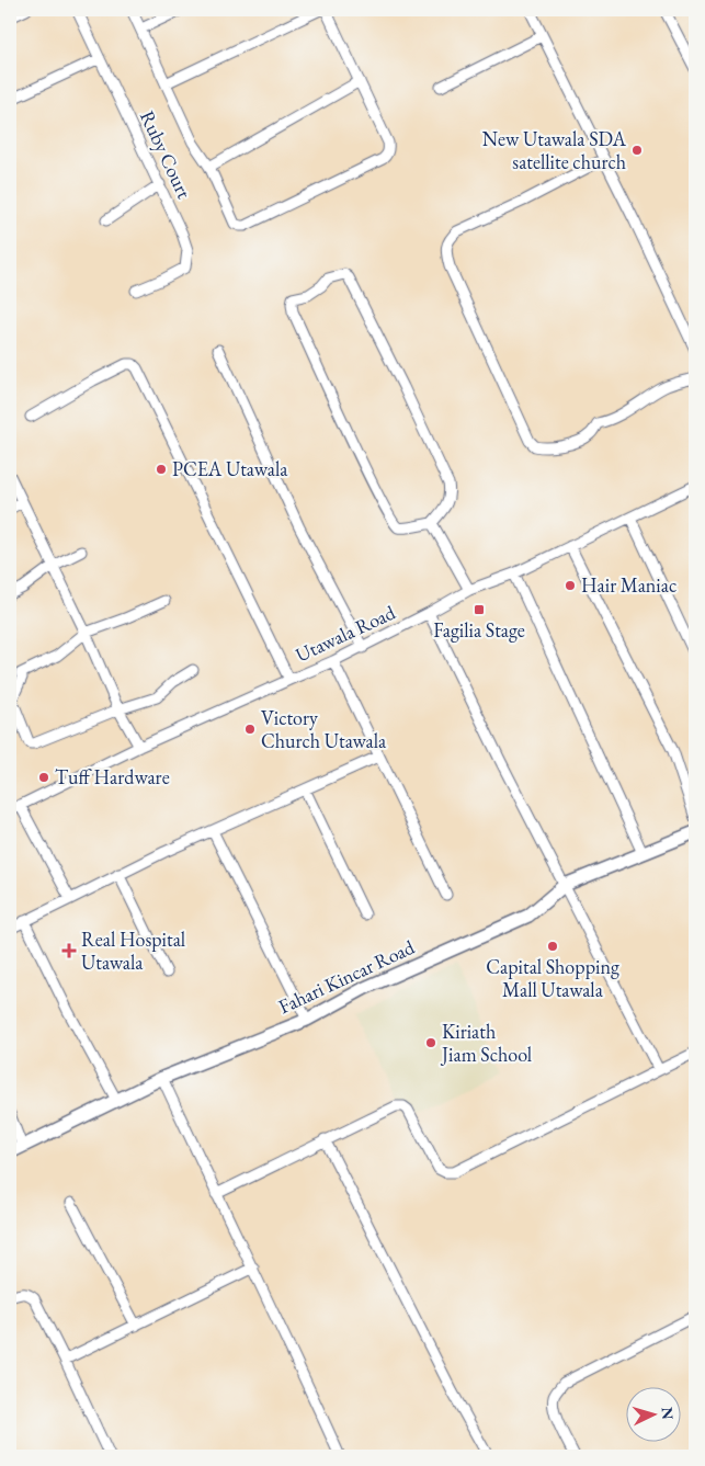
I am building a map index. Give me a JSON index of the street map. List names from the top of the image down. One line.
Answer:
{"streets":{"street":["Ruby Court","Utawala Road","Fahari Kincar Road"]},"places":{"other":["New Utawala SDA satellite church","PCEA Utawala","Hair Maniac","Victory Church Utawala","Tuff Hardware","Capital Shopping Mall Utawala","Kiriath Jiam School"],"transit":["Fagilia Stage"],"health":["Real Hospital Utawala"]},"north":"right"}
